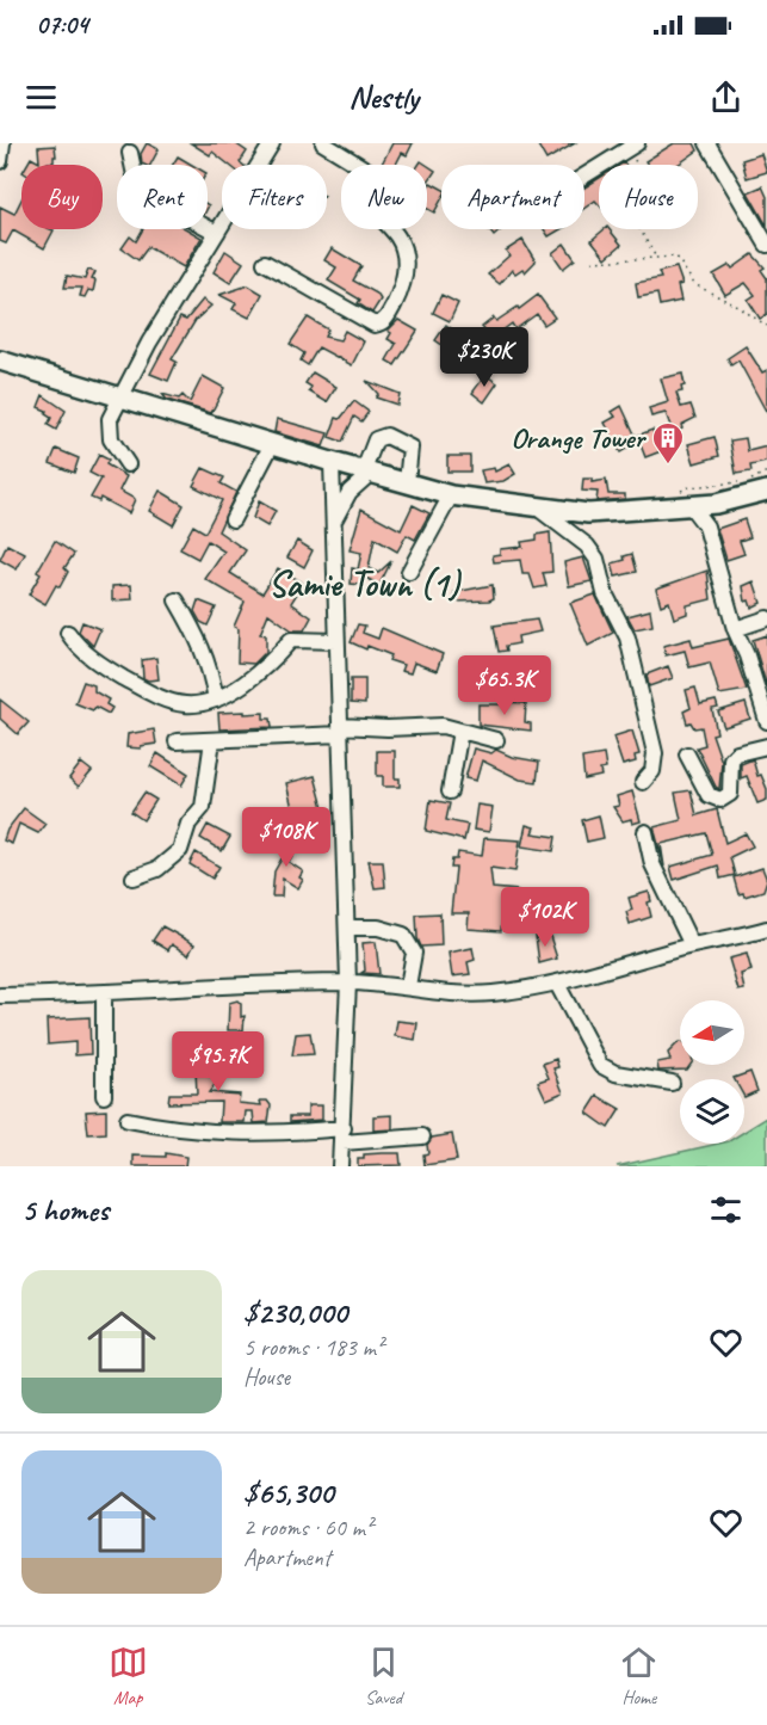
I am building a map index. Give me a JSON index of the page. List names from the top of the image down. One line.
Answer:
{"districts":["Samie Town (1)"],"places":{"building":["Orange Tower"]},"north":"left","page":{"status":"07:04","header":"Nestly","chip":["Buy","Rent","Filters","New","Apartment","House"],"price":["$230K","$65.3K","$108K","$102K","$95.7K"],"heading":"5 homes","list":[{"name":"$230,000","note":"5 rooms · 183 m² · House"},{"name":"$65,300","note":"2 rooms · 60 m² · Apartment"}],"tabs":["Map","Saved","Home"]}}
